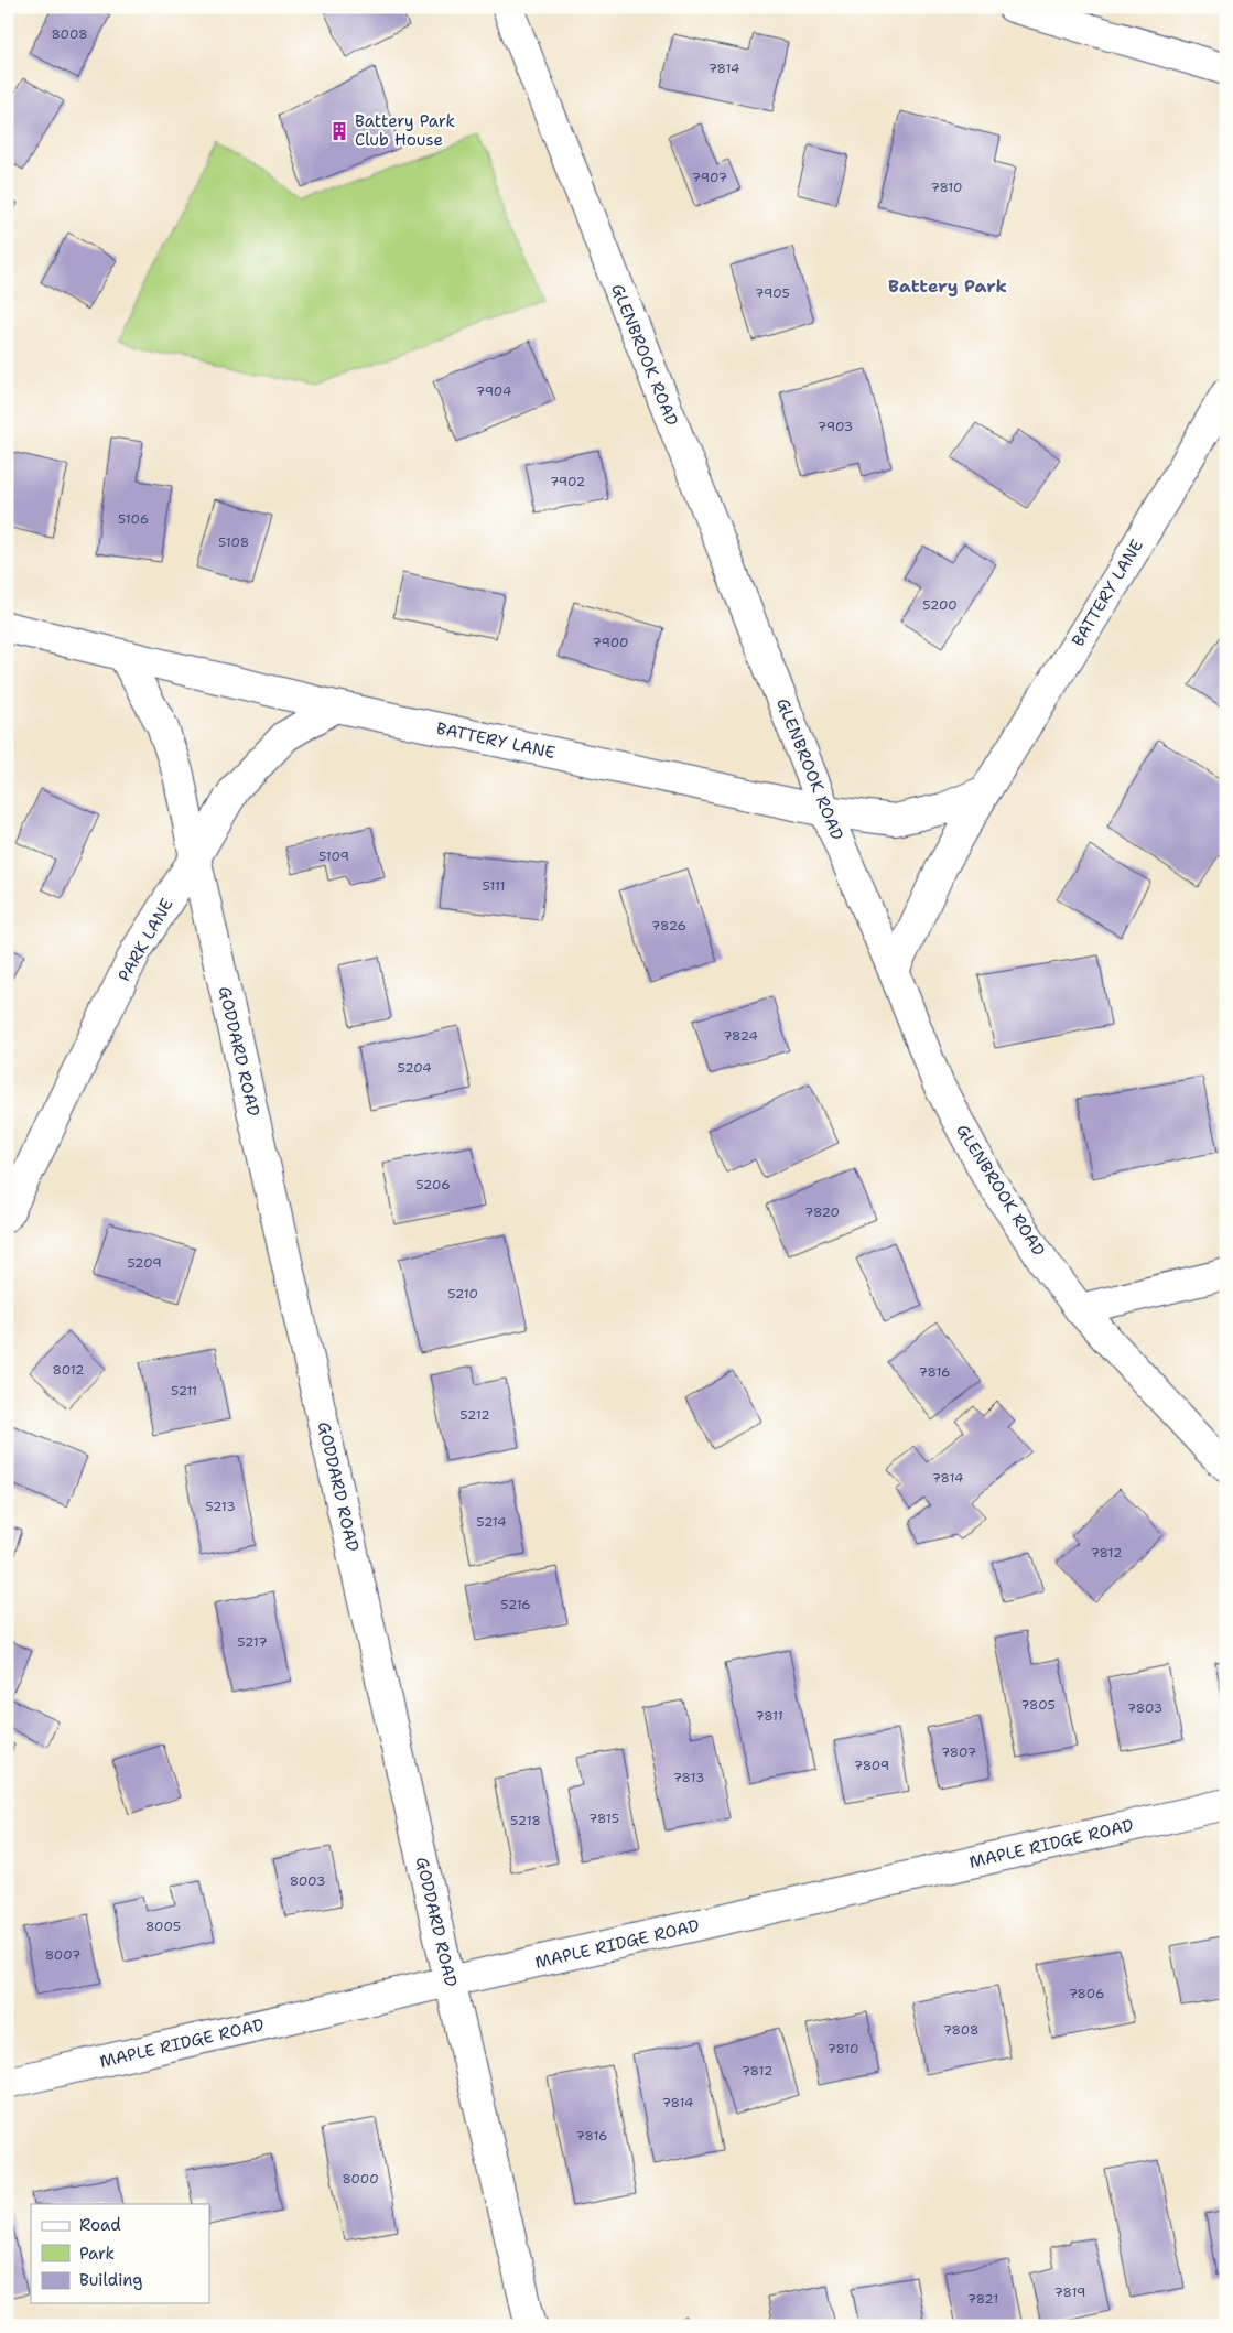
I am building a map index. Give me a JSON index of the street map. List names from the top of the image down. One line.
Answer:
{"streets":{"street":["GLENBROOK ROAD","BATTERY LANE","PARK LANE","GODDARD ROAD","MAPLE RIDGE ROAD"]},"crossings":[["GLENBROOK ROAD","BATTERY LANE"],["BATTERY LANE","PARK LANE"],["BATTERY LANE","GODDARD ROAD"],["PARK LANE","GODDARD ROAD"],["GODDARD ROAD","MAPLE RIDGE ROAD"]],"districts":["Battery Park"],"places":{"building":["Battery Park Club House"]},"house_numbers":["8008","7814","7907","7810","7905","7904","7903","7902","5106","5108","5200","7900","5109","5111","7826","7824","5204","5206","7820","5209","5210","8012","7816","5211","5212","7814","5213","5214","7812","5216","5217","7805","7803","7811","7807","7809","7813","7815","5218","8003","8005","8007","7806","7808","7810","7812","7814","7816","8000","7819","7821"],"legend":["Road","Park","Building"]}
